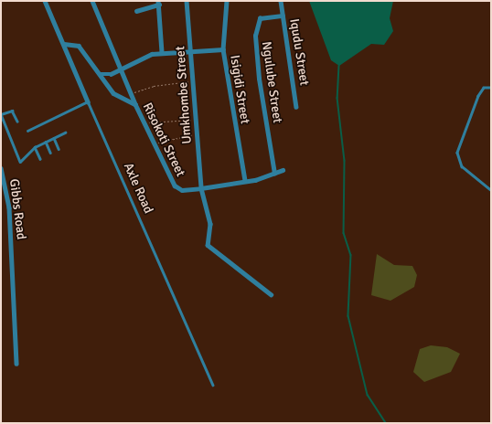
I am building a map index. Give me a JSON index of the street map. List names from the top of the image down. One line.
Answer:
{"streets":{"street":["Iqudu Street","Ngulube Street","Isigidi Street","Umkhombe Street","Risokoti Street","Axle Road","Gibbs Road"]},"crossings":[["Iqudu Street","Ngulube Street"],["Ngulube Street","Risokoti Street"],["Isigidi Street","Risokoti Street"],["Umkhombe Street","Risokoti Street"]]}
